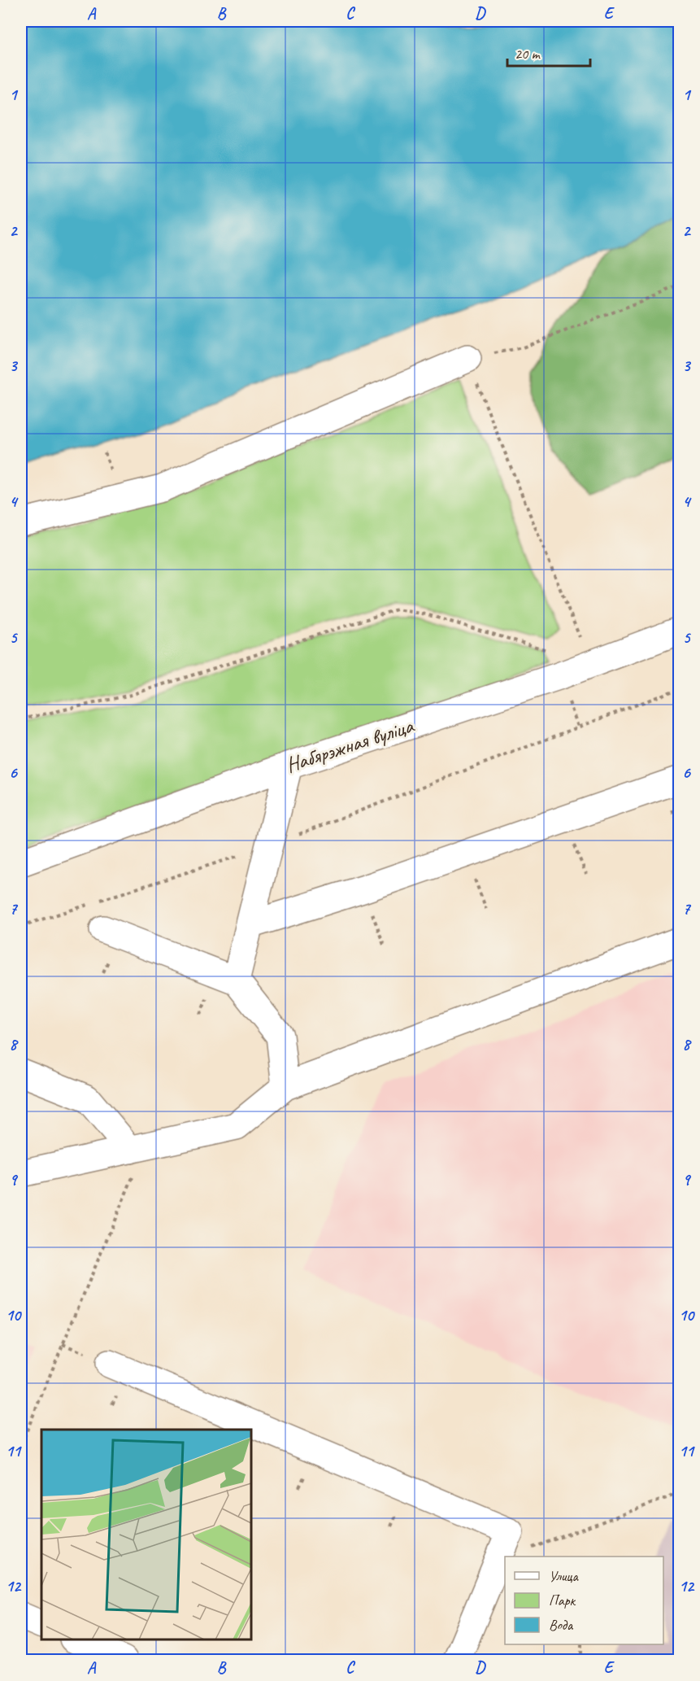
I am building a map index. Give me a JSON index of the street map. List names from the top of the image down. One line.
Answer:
{"streets":{"street":["Набярэжная вуліца"]},"legend":["Улица","Парк","Вода"],"scale_bar":"20 m","grid":{"columns":["A","B","C","D","E"],"rows":["1","2","3","4","5","6","7","8","9","10","11","12"]}}
